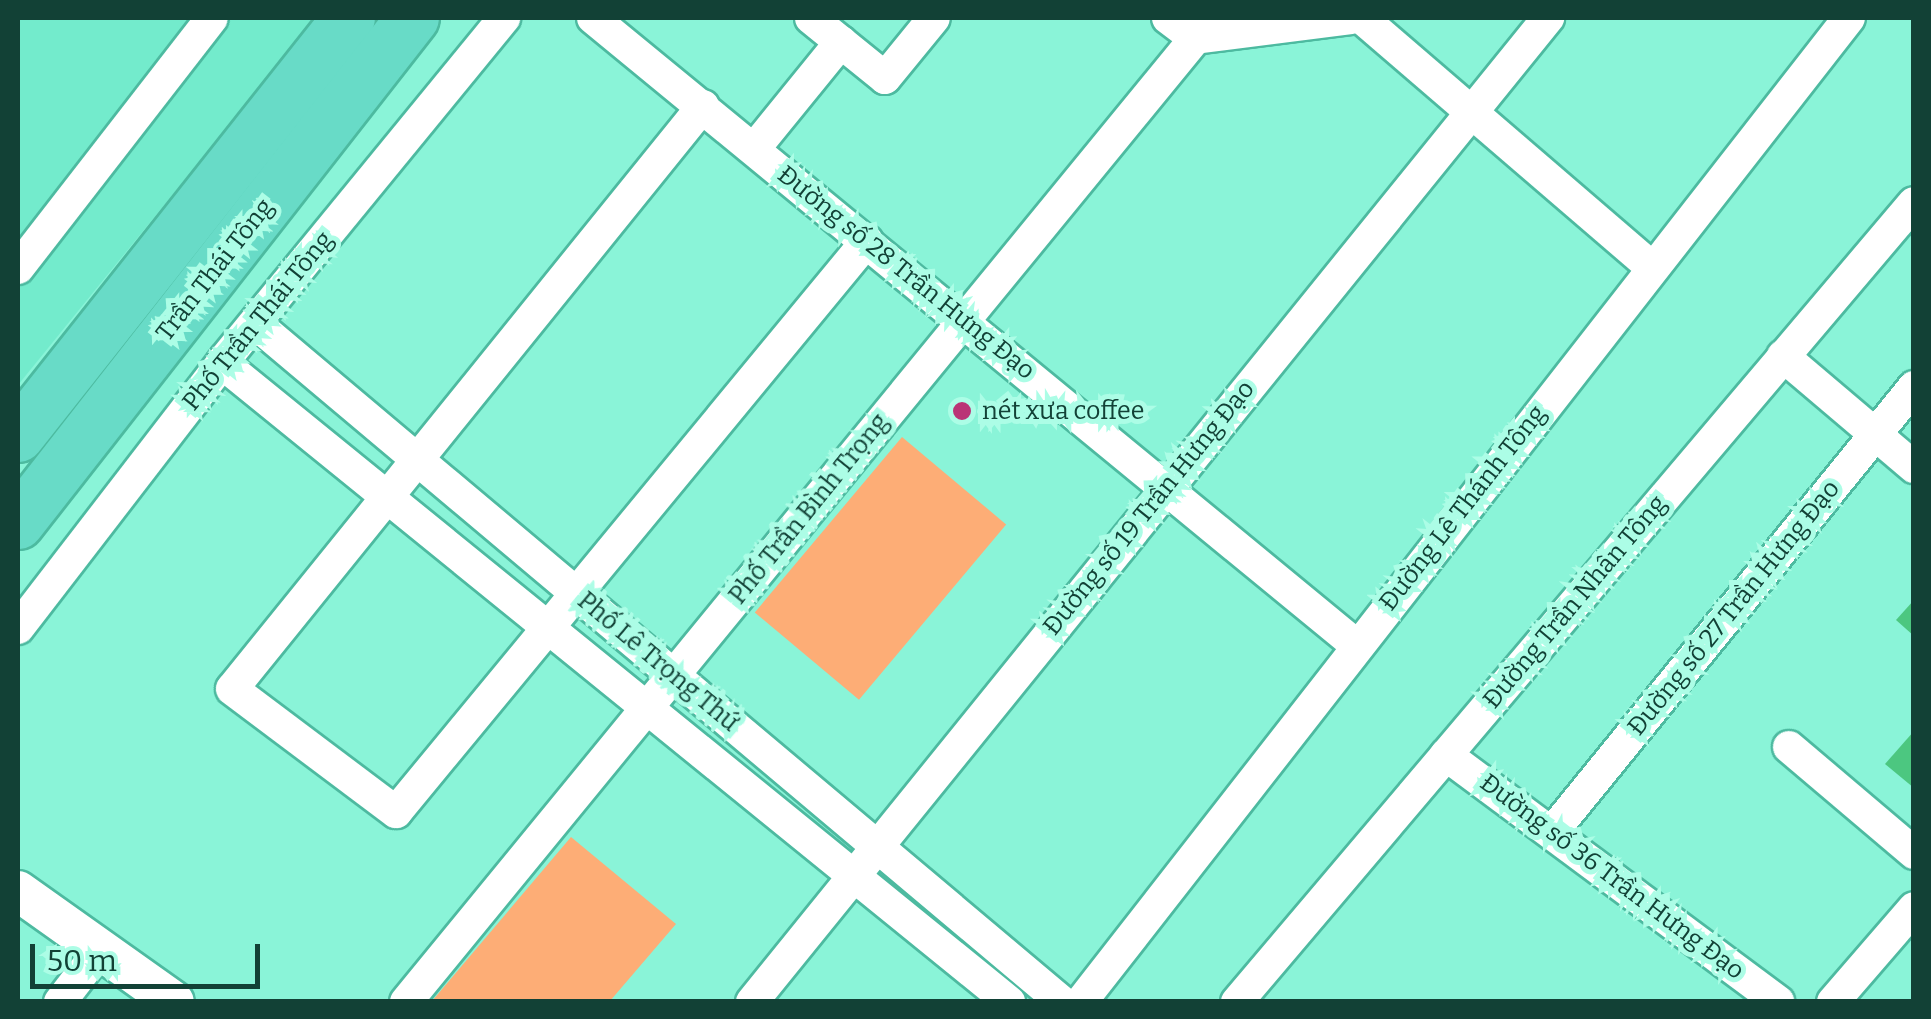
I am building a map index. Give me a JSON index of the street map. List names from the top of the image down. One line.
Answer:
{"streets":{"main road":["Trần Thái Tông"],"street":["Đường số 28 Trần Hưng Đạo","Phố Trần Thái Tông","Đường số 19 Trần Hưng Đạo","Đường Lê Thánh Tông","Phố Trần Bình Trọng","Đường Trần Nhân Tông","Đường số 27 Trần Hưng Đạo","Phố Lê Trọng Thứ","Đường số 36 Trần Hưng Đạo"]},"crossings":[["Đường số 28 Trần Hưng Đạo","Đường số 19 Trần Hưng Đạo"],["Đường số 28 Trần Hưng Đạo","Đường Lê Thánh Tông"],["Đường số 28 Trần Hưng Đạo","Phố Trần Bình Trọng"],["Phố Trần Thái Tông","Phố Lê Trọng Thứ"],["Đường số 19 Trần Hưng Đạo","Phố Lê Trọng Thứ"],["Phố Trần Bình Trọng","Phố Lê Trọng Thứ"],["Đường Trần Nhân Tông","Đường số 36 Trần Hưng Đạo"],["Đường số 27 Trần Hưng Đạo","Đường số 36 Trần Hưng Đạo"]],"places":["nét xưa coffee"],"scale_bar":"50 m"}
